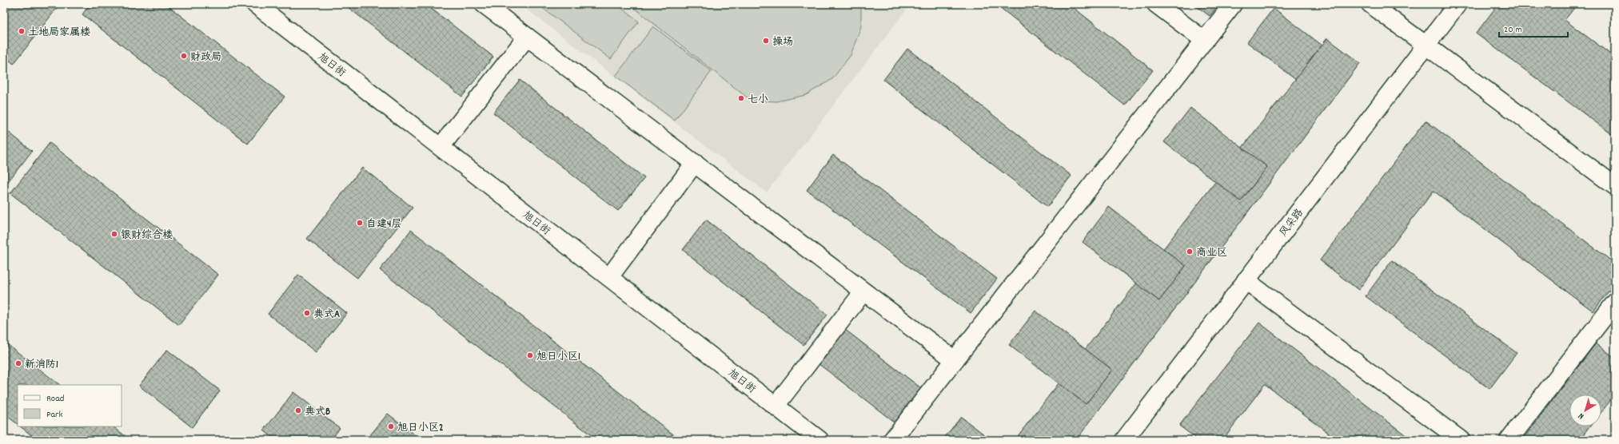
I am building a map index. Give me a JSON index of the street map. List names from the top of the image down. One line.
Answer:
{"streets":{"street":["旭日街","风采路"]},"places":["土地局家属楼","操场","财政局","七小","自建4层","银财综合楼","商业区","典式A","旭日小区1","新消防1","典式B","旭日小区2"],"legend":["Road","Park"],"scale_bar":"20 m","north":"bottom left"}
